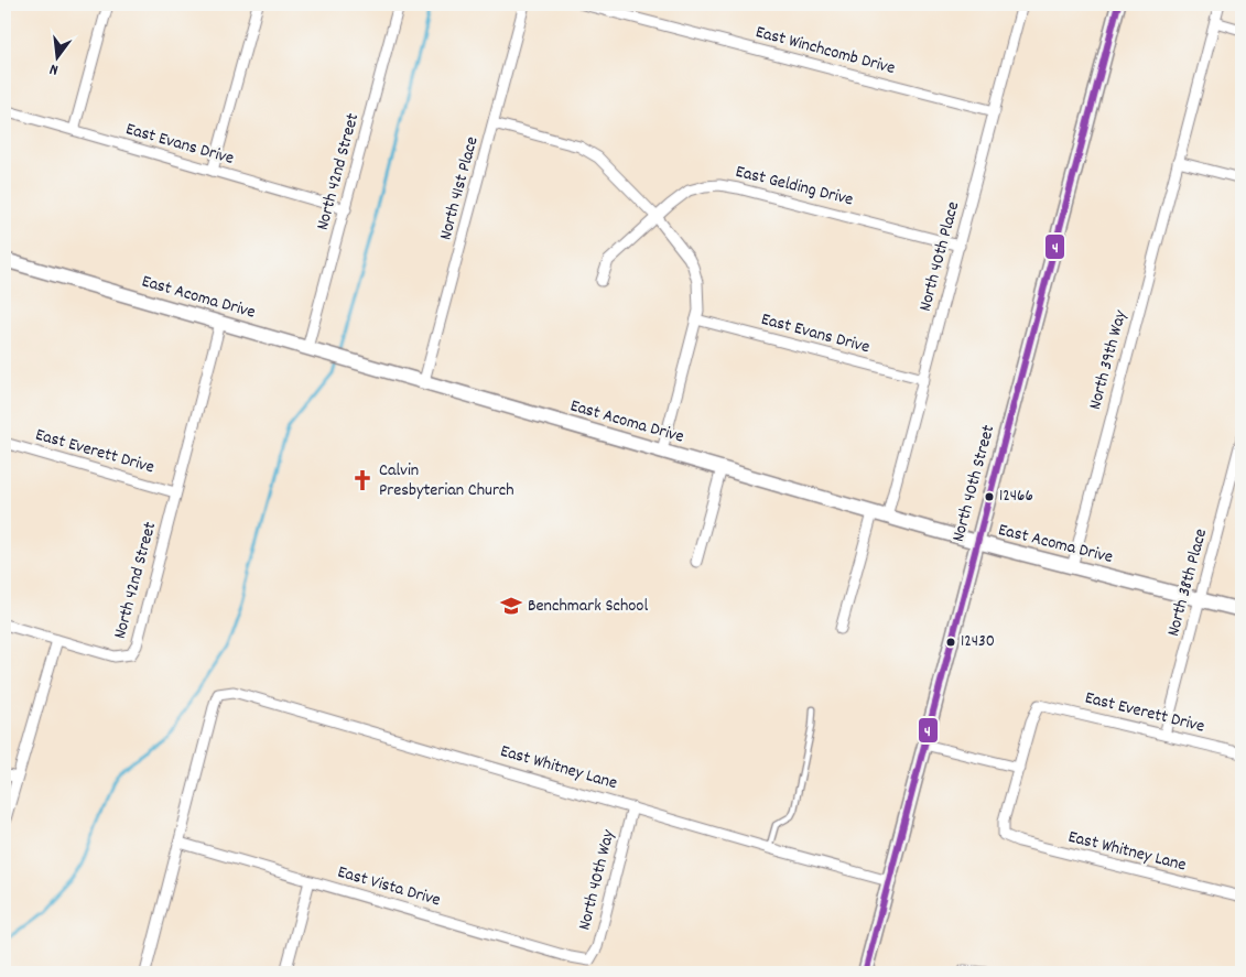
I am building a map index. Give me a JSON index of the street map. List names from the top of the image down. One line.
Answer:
{"streets":{"street":["East Winchcomb Drive","East Evans Drive","North 42nd Street","East Gelding Drive","North 41st Place","North 40th Place","East Acoma Drive","North 39th Way","East Everett Drive","North 40th Street","North 38th Place","East Whitney Lane","North 40th Way","East Vista Drive"]},"crossings":[["East Winchcomb Drive","North 40th Place"],["East Evans Drive","North 42nd Street"],["East Evans Drive","North 40th Place"],["North 42nd Street","East Acoma Drive"],["North 42nd Street","East Everett Drive"],["East Gelding Drive","North 40th Place"],["North 41st Place","East Acoma Drive"],["North 40th Place","East Acoma Drive"],["East Acoma Drive","North 39th Way"],["East Acoma Drive","North 40th Street"],["East Acoma Drive","North 38th Place"],["East Everett Drive","North 38th Place"],["East Everett Drive","East Whitney Lane"],["North 40th Street","East Whitney Lane"],["East Whitney Lane","North 40th Way"],["East Whitney Lane","East Vista Drive"],["North 40th Way","East Vista Drive"]],"places":{"church":["Calvin Presbyterian Church"],"other":["12466","12430"],"school or university":["Benchmark School"]},"lines":["transit line 4"],"north":"bottom"}
